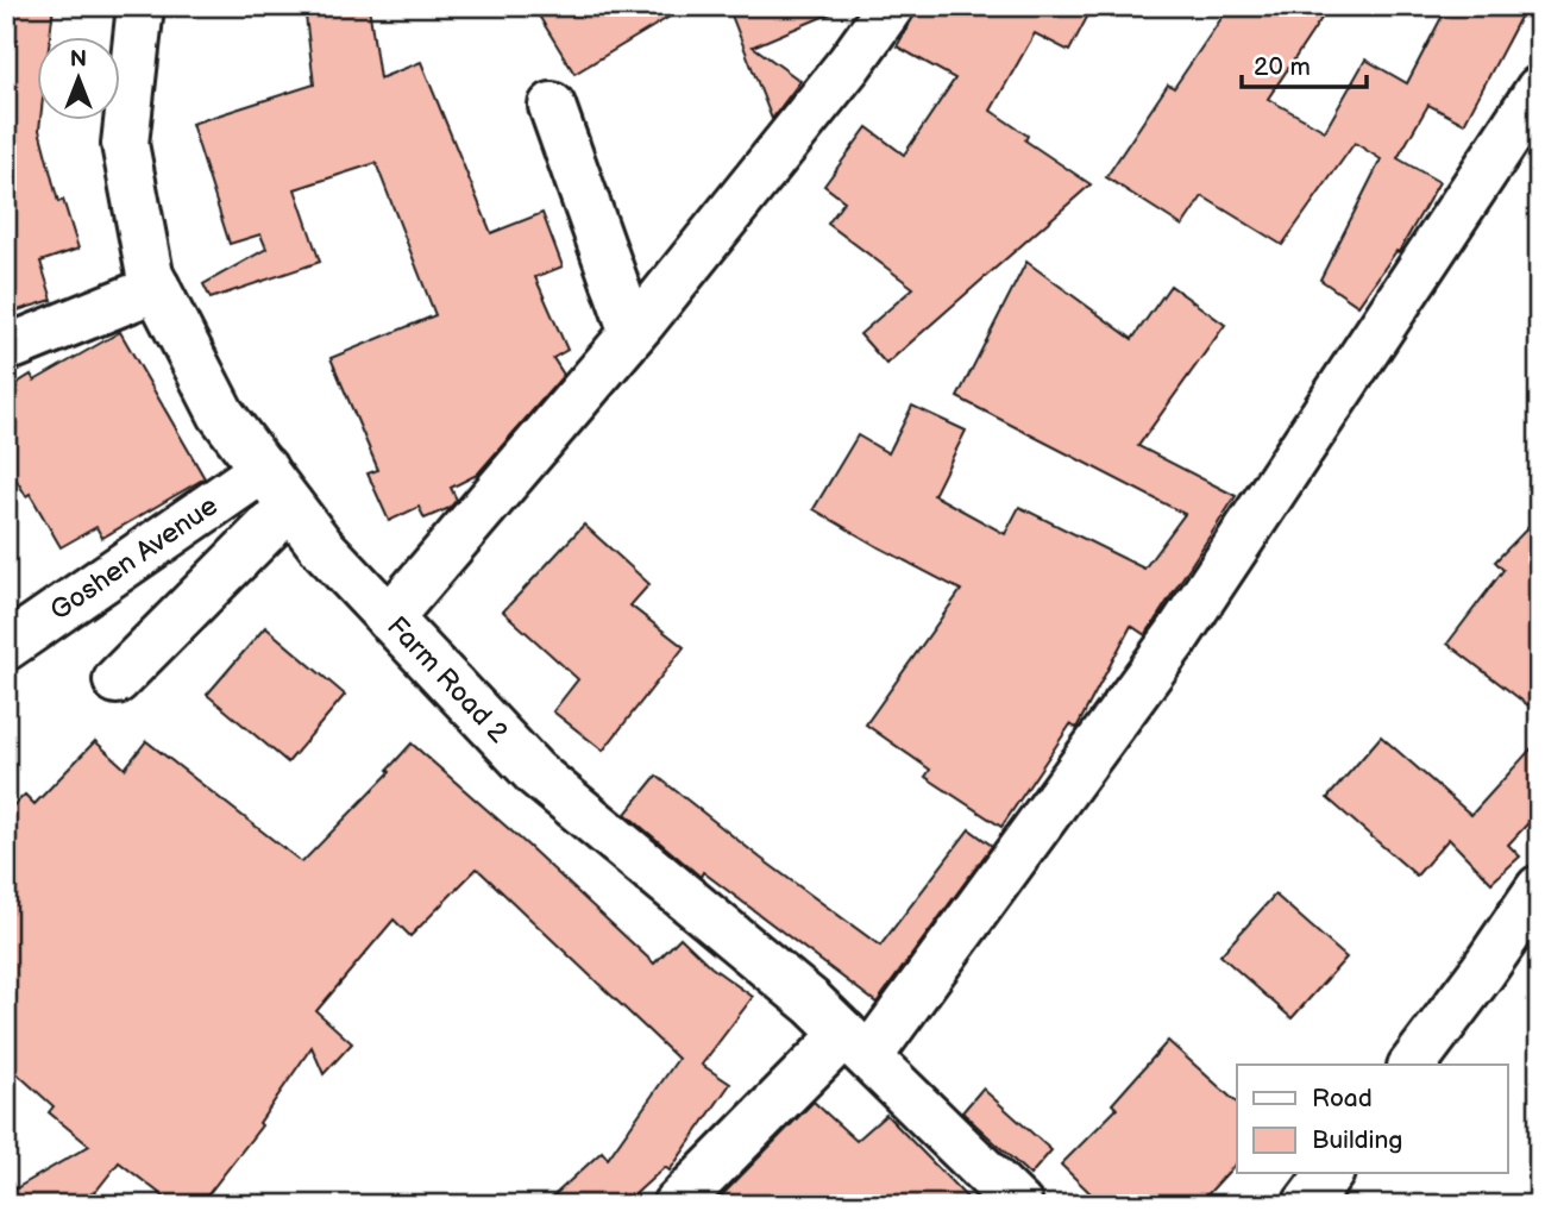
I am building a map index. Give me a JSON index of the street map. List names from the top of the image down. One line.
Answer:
{"streets":{"street":["Goshen Avenue","Farm Road 2"]},"crossings":[["Goshen Avenue","Farm Road 2"]],"legend":["Road","Building"],"scale_bar":"20 m","north":"top"}
